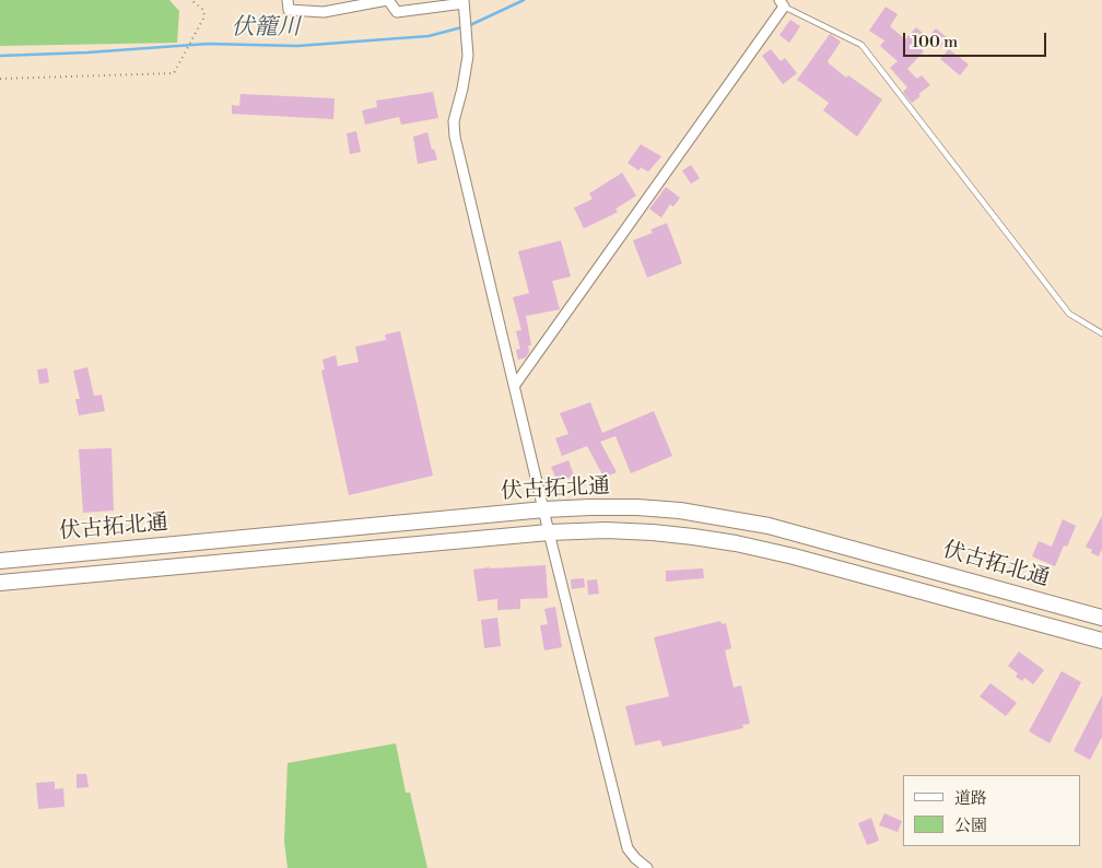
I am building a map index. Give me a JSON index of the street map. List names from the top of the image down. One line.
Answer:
{"streets":{"main road":["伏古拓北通"]},"water":["伏籠川"],"legend":["道路","公園"],"scale_bar":"100 m"}
